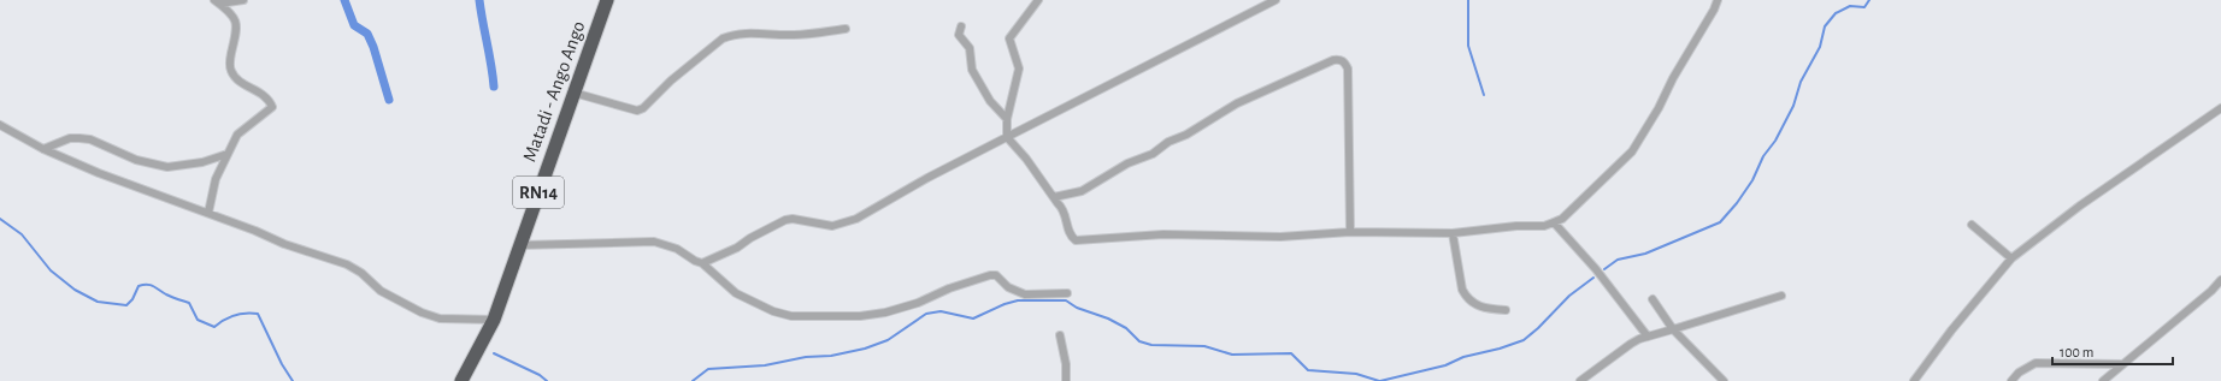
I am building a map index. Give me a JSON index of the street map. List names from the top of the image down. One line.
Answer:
{"streets":{"highway":["Matadi - Ango Ango","RN14"]},"scale_bar":"100 m"}
